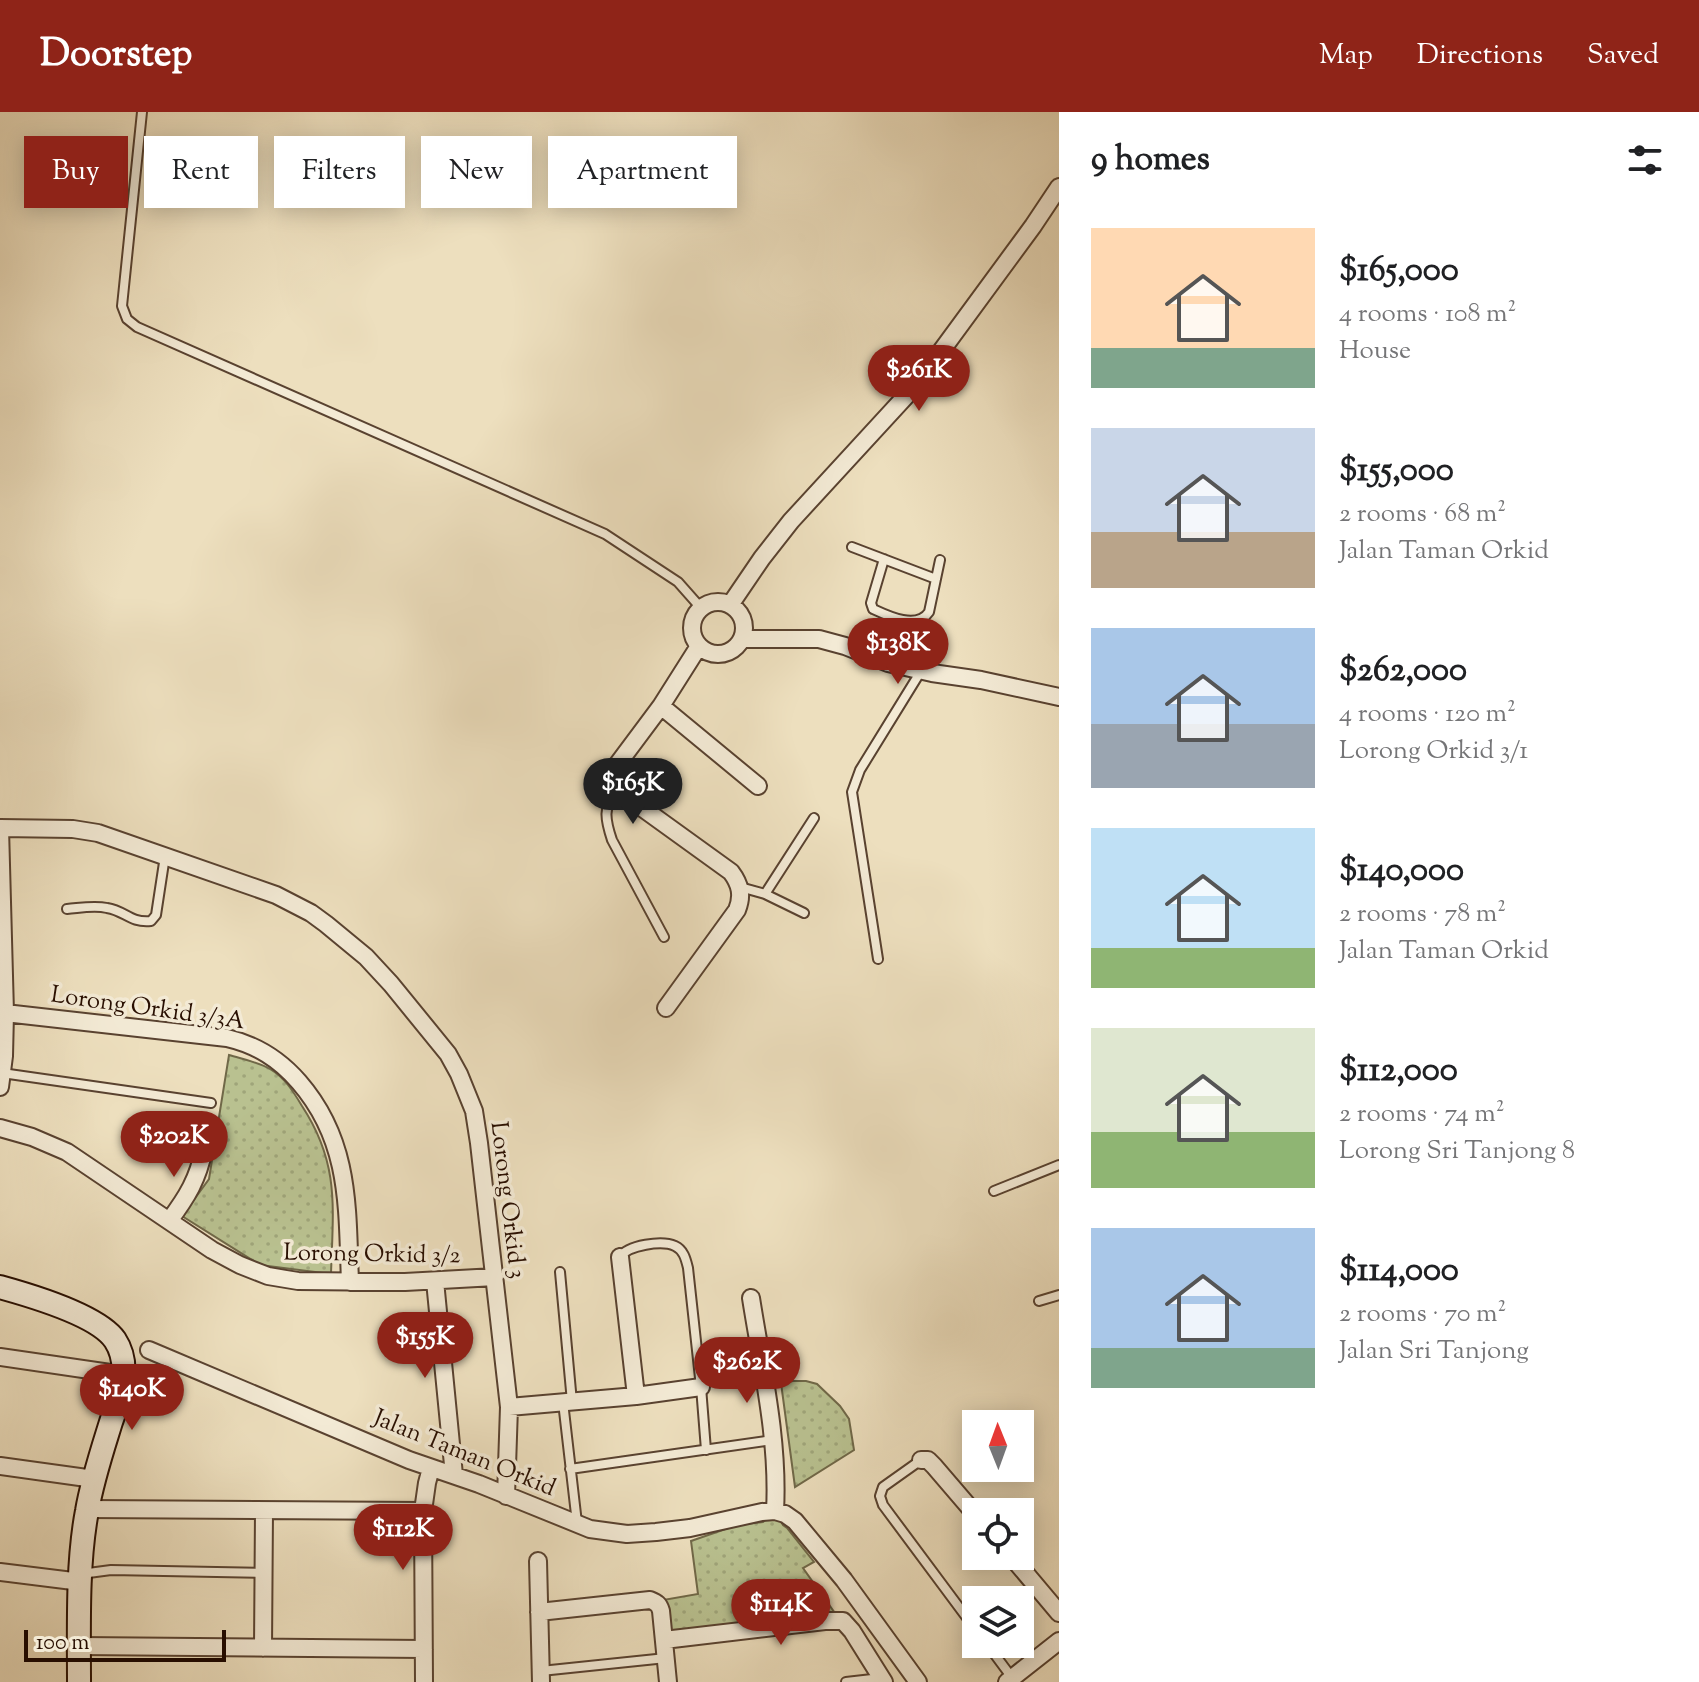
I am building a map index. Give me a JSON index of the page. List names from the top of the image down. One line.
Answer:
{"streets":{"street":["Lorong Orkid 3/3A","Lorong Orkid 3","Lorong Orkid 3/2","Jalan Taman Orkid"]},"crossings":[["Lorong Orkid 3/3A","Lorong Orkid 3/2"],["Lorong Orkid 3","Lorong Orkid 3/2"],["Lorong Orkid 3","Jalan Taman Orkid"]],"scale_bar":"100 m","north":"top","page":{"header":"Doorstep","nav":["Map","Directions","Saved"],"heading":"9 homes","chip":["Buy","Rent","Filters","New","Apartment"],"list":[{"name":"$165,000","note":"4 rooms · 108 m² · House"},{"name":"$155,000","note":"2 rooms · 68 m² · Jalan Taman Orkid"},{"name":"$262,000","note":"4 rooms · 120 m² · Lorong Orkid 3/1"},{"name":"$140,000","note":"2 rooms · 78 m² · Jalan Taman Orkid"},{"name":"$112,000","note":"2 rooms · 74 m² · Lorong Sri Tanjong 8"},{"name":"$114,000","note":"2 rooms · 70 m² · Jalan Sri Tanjong"}],"price":["$261K","$138K","$165K","$202K","$155K","$262K","$140K","$112K","$114K"],"scale":"100 m"}}
